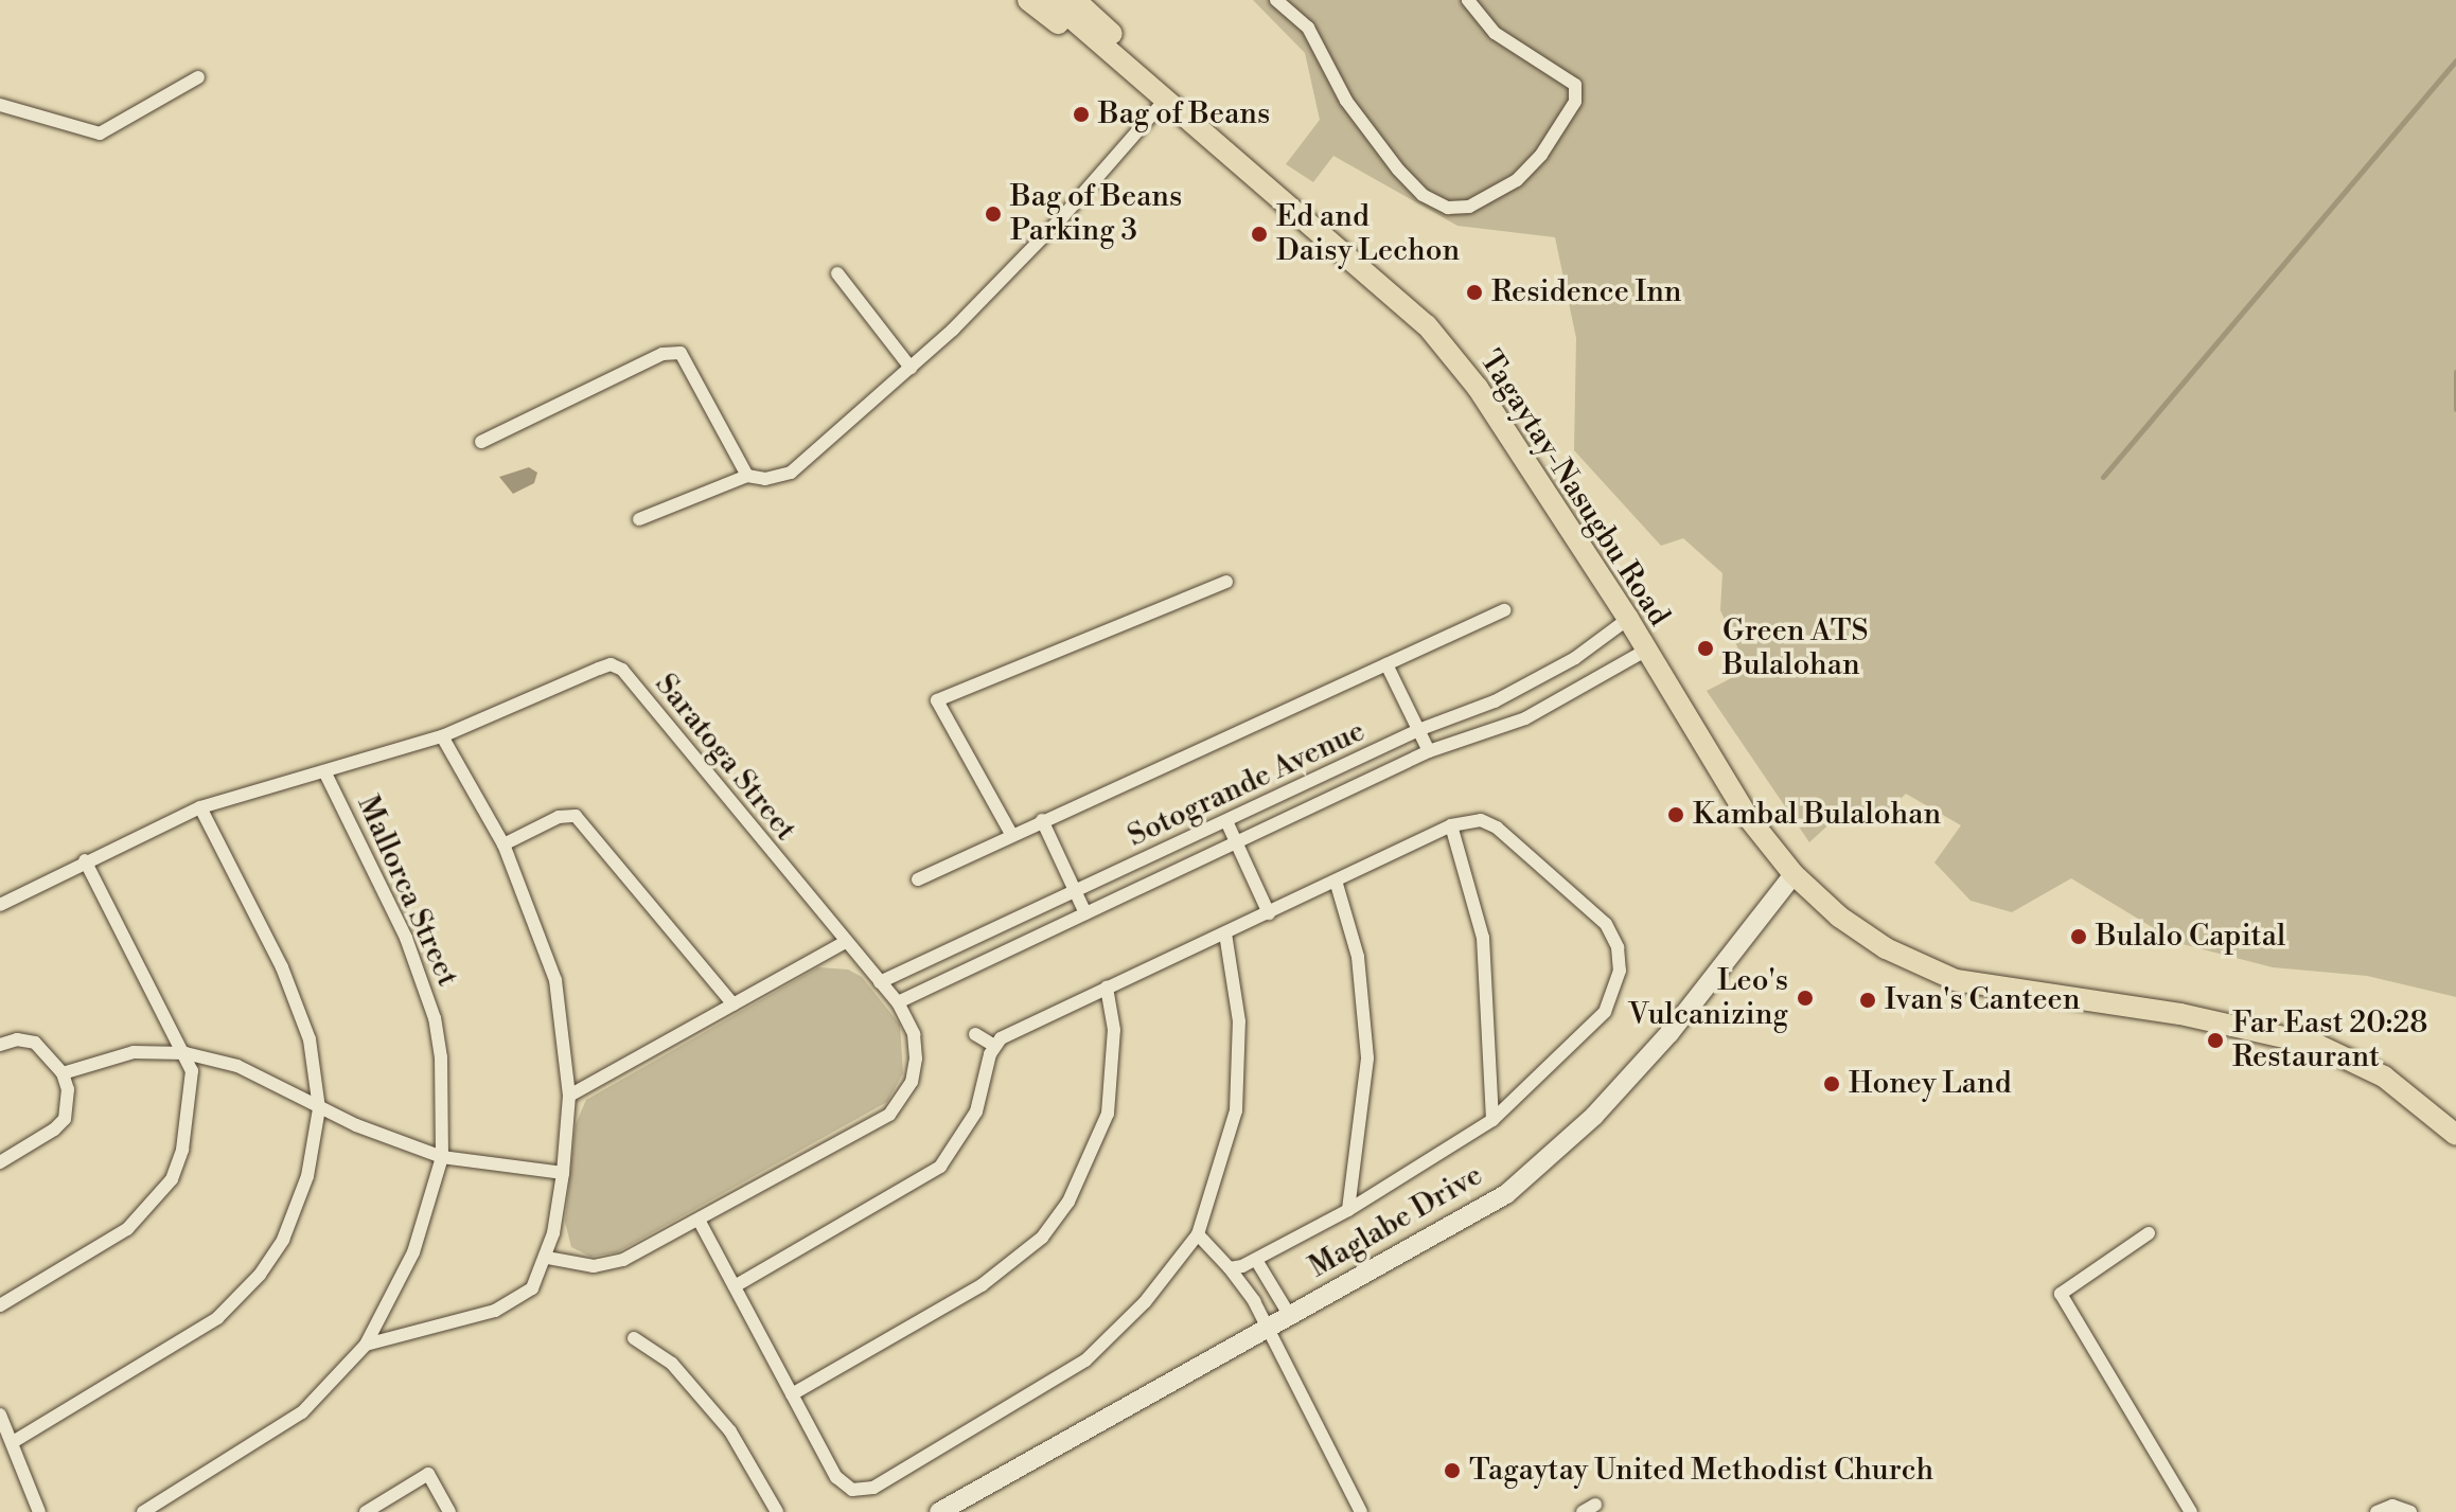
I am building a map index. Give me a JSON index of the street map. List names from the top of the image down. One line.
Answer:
{"streets":{"main road":["Tagaytay-Nasugbu Road","Maglabe Drive"],"street":["Saratoga Street","Sotogrande Avenue","Mallorca Street"]},"crossings":[["Tagaytay-Nasugbu Road","Sotogrande Avenue"],["Tagaytay-Nasugbu Road","Maglabe Drive"],["Saratoga Street","Sotogrande Avenue"],["Saratoga Street","Mallorca Street"]],"places":["Bag of Beans","Bag of Beans Parking 3","Ed and Daisy Lechon","Residence Inn","Green ATS Bulalohan","Kambal Bulalohan","Bulalo Capital","Leo's Vulcanizing","Ivan's Canteen","Far East 20:28 Restaurant","Honey Land","Tagaytay United Methodist Church"]}
